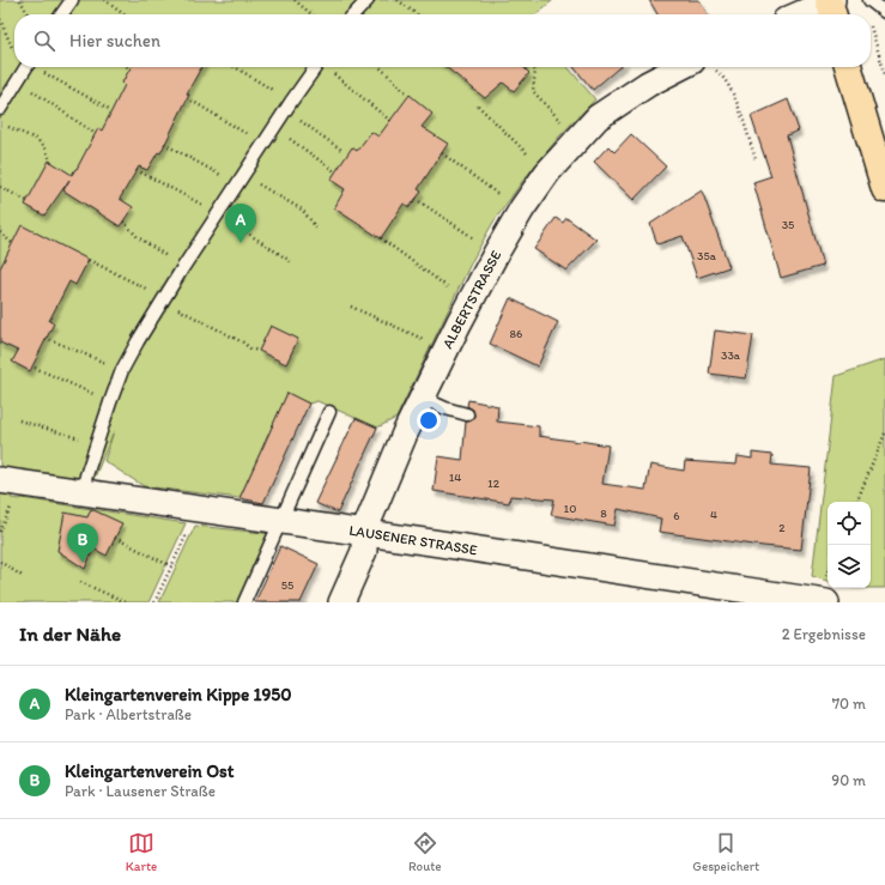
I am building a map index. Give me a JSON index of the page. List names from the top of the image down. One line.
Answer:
{"streets":{"street":["ALBERTSTRASSE","LAUSENER STRASSE"]},"crossings":[["ALBERTSTRASSE","LAUSENER STRASSE"]],"house_numbers":["35","35a","86","33a","14","12","10","8","4","6","2","55"],"page":{"search":"Hier suchen","pins":["A","B"],"heading":["In der Nähe","2 Ergebnisse"],"list":[{"mark":"A","name":"Kleingartenverein Kippe 1950","note":"Park · Albertstraße","value":"70 m"},{"mark":"B","name":"Kleingartenverein Ost","note":"Park · Lausener Straße","value":"90 m"}],"nav":["Karte","Route","Gespeichert"]}}
